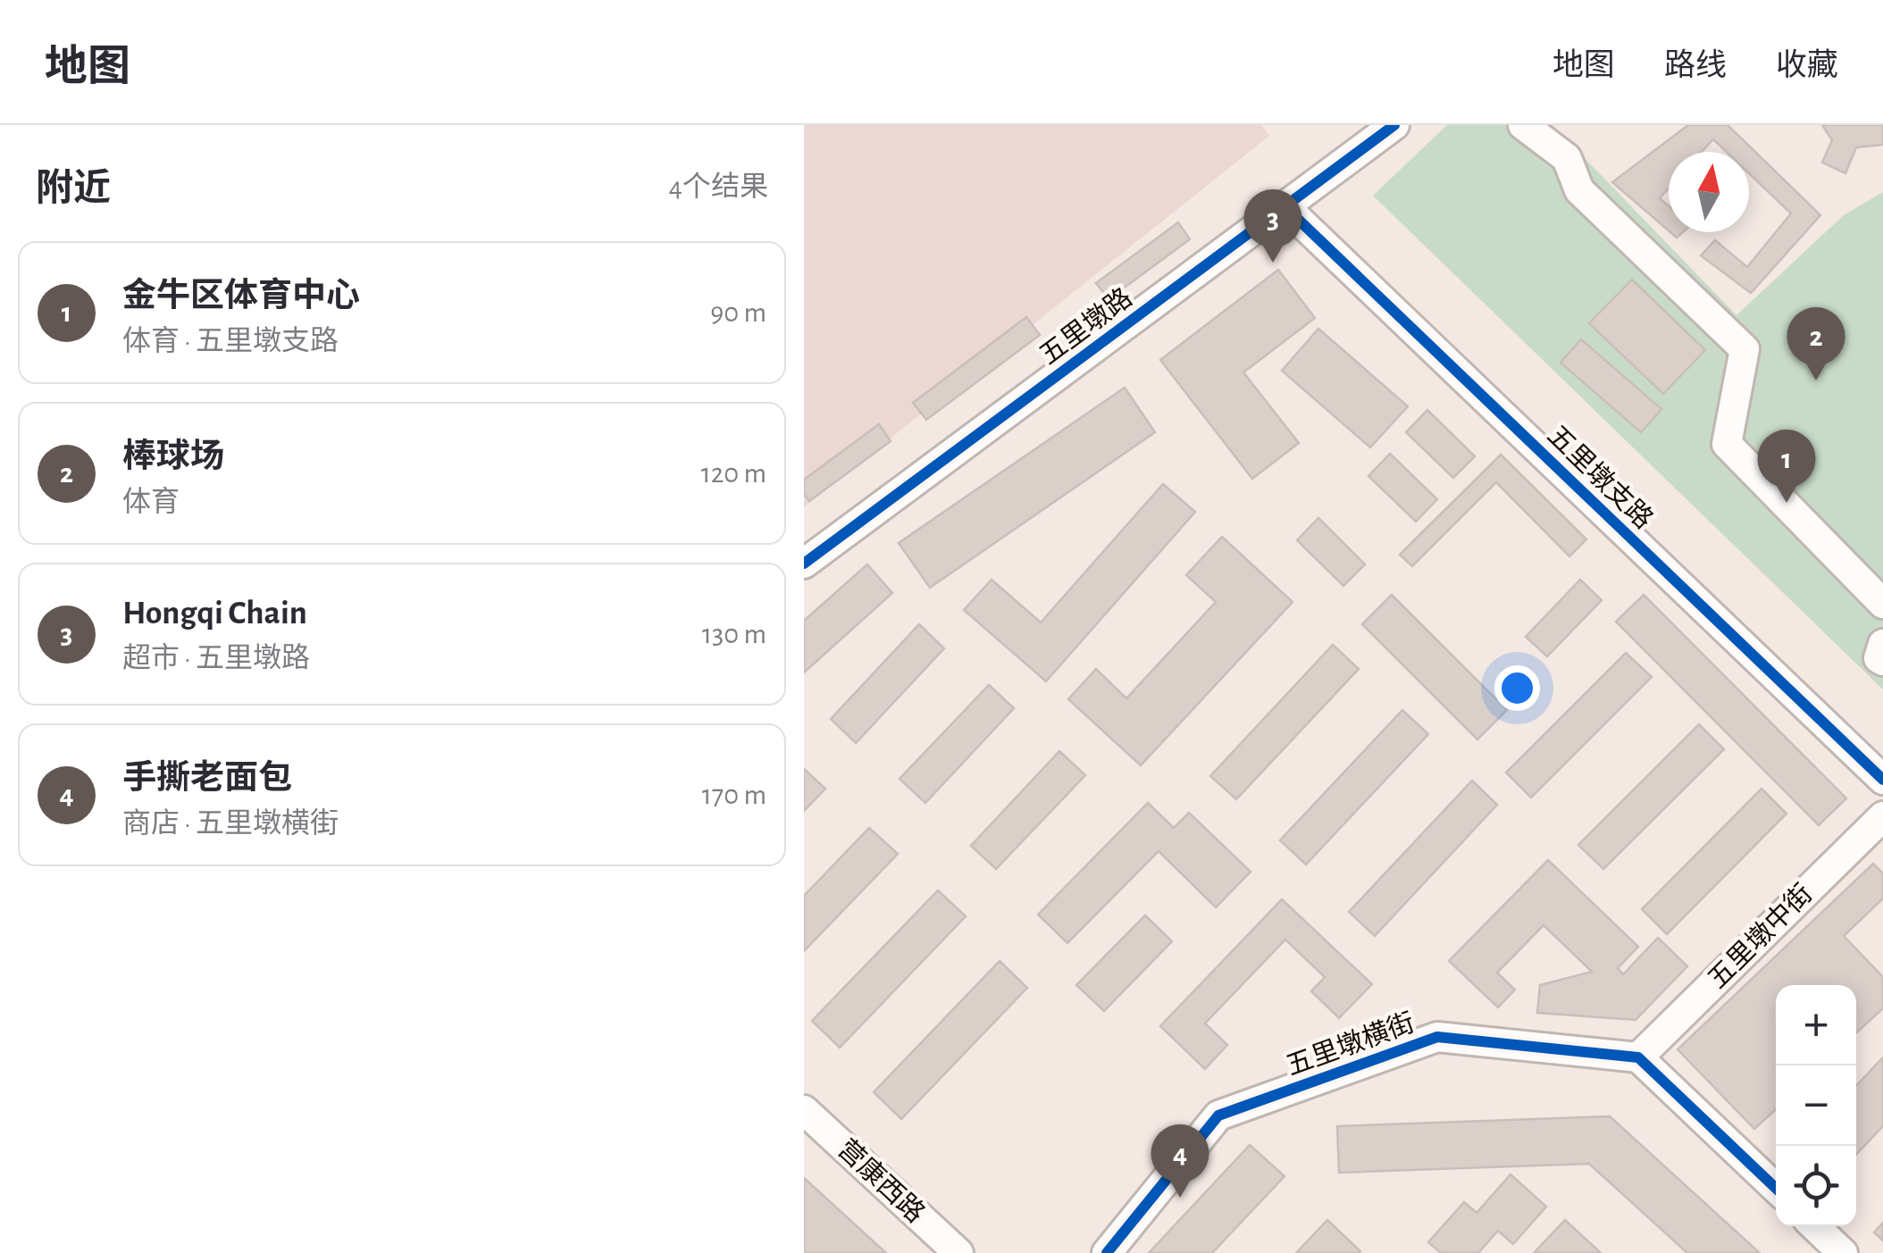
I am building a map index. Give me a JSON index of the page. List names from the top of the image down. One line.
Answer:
{"streets":{"street":["五里墩路","五里墩支路","五里墩中街","五里墩横街","营康西路"]},"crossings":[["五里墩路","五里墩支路"],["五里墩中街","五里墩横街"]],"north":"top","page":{"header":"地图","nav":["地图","路线","收藏"],"heading":["附近","4个结果"],"pins":["3","2","1","4"],"list":[{"mark":"1","name":"金牛区体育中心","note":"体育 · 五里墩支路","value":"90 m"},{"mark":"2","name":"棒球场","note":"体育","value":"120 m"},{"mark":"3","name":"Hongqi Chain","note":"超市 · 五里墩路","value":"130 m"},{"mark":"4","name":"手撕老面包","note":"商店 · 五里墩横街","value":"170 m"}],"map_buttons":["+","−"]}}
